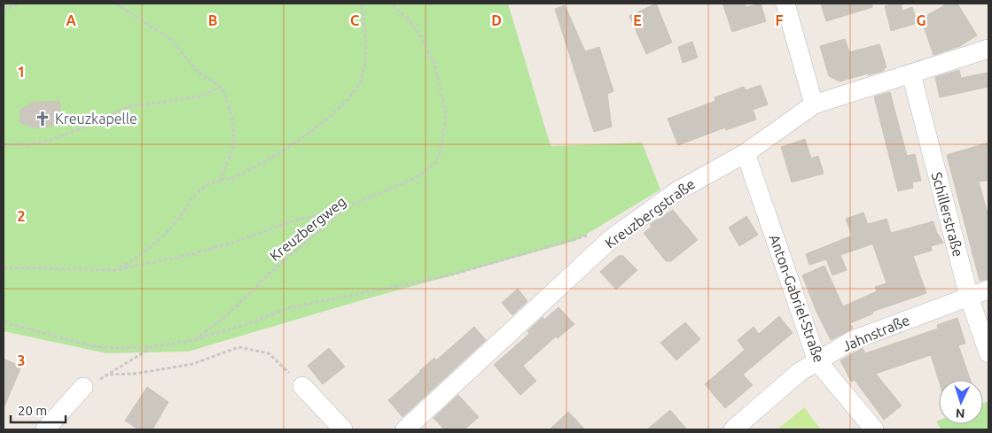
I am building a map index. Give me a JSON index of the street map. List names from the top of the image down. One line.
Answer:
{"streets":{"street":["Kreuzbergstraße","Schillerstraße","Anton-Gabriel-Straße","Jahnstraße"],"path":["Kreuzbergweg"]},"crossings":[["Kreuzbergstraße","Schillerstraße"],["Kreuzbergstraße","Kreuzbergweg"],["Kreuzbergstraße","Anton-Gabriel-Straße"],["Schillerstraße","Jahnstraße"],["Anton-Gabriel-Straße","Jahnstraße"]],"places":{"church":["Kreuzkapelle"]},"scale_bar":"20 m","north":"bottom","grid":{"columns":["A","B","C","D","E","F","G"],"rows":["1","2","3"]}}
